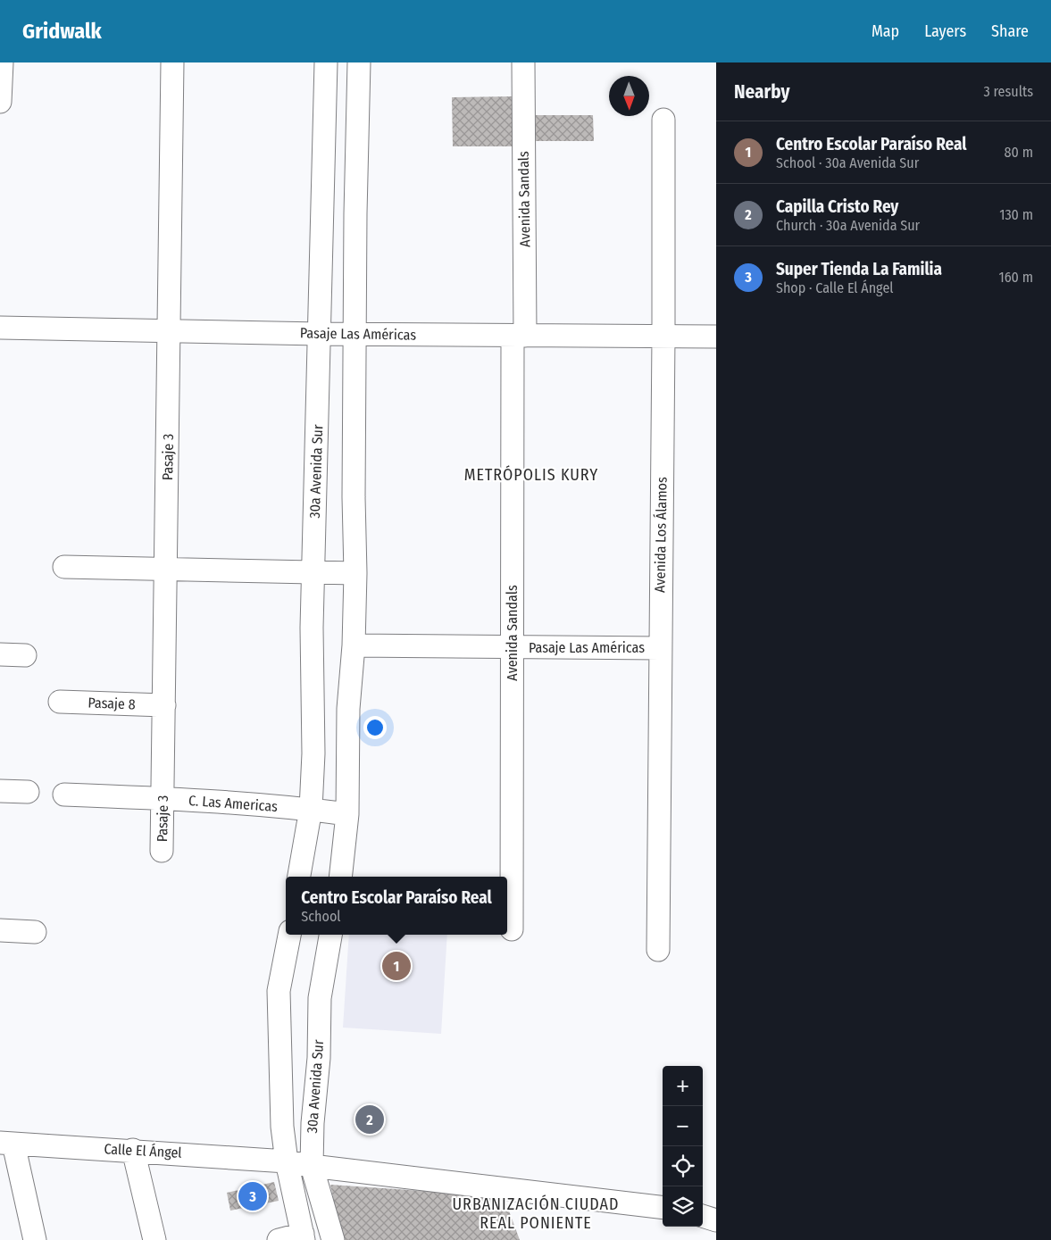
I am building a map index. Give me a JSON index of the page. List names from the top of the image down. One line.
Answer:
{"streets":{"street":["Avenida Sandals","Pasaje Las Américas","Pasaje 3","30a Avenida Sur","Avenida Los Álamos","Pasaje 8","C. Las Americas","Calle El Ángel"]},"crossings":[["Avenida Sandals","Pasaje Las Américas"],["Pasaje Las Américas","Pasaje 3"],["Pasaje Las Américas","30a Avenida Sur"],["Pasaje Las Américas","Avenida Los Álamos"],["Pasaje 3","Pasaje 8"],["Pasaje 3","C. Las Americas"],["30a Avenida Sur","C. Las Americas"],["30a Avenida Sur","Calle El Ángel"]],"districts":["METRÓPOLIS KURY","URBANIZACIÓN CIUDAD REAL PONIENTE"],"north":"bottom","page":{"header":"Gridwalk","nav":["Map","Layers","Share"],"heading":["Nearby","3 results"],"list":[{"mark":"1","name":"Centro Escolar Paraíso Real","note":"School · 30a Avenida Sur","value":"80 m"},{"mark":"2","name":"Capilla Cristo Rey","note":"Church · 30a Avenida Sur","value":"130 m"},{"mark":"3","name":"Super Tienda La Familia","note":"Shop · Calle El Ángel","value":"160 m"}],"popup":["Centro Escolar Paraíso Real","School"],"pins":["1","2","3"],"map_buttons":["+","−"]}}
